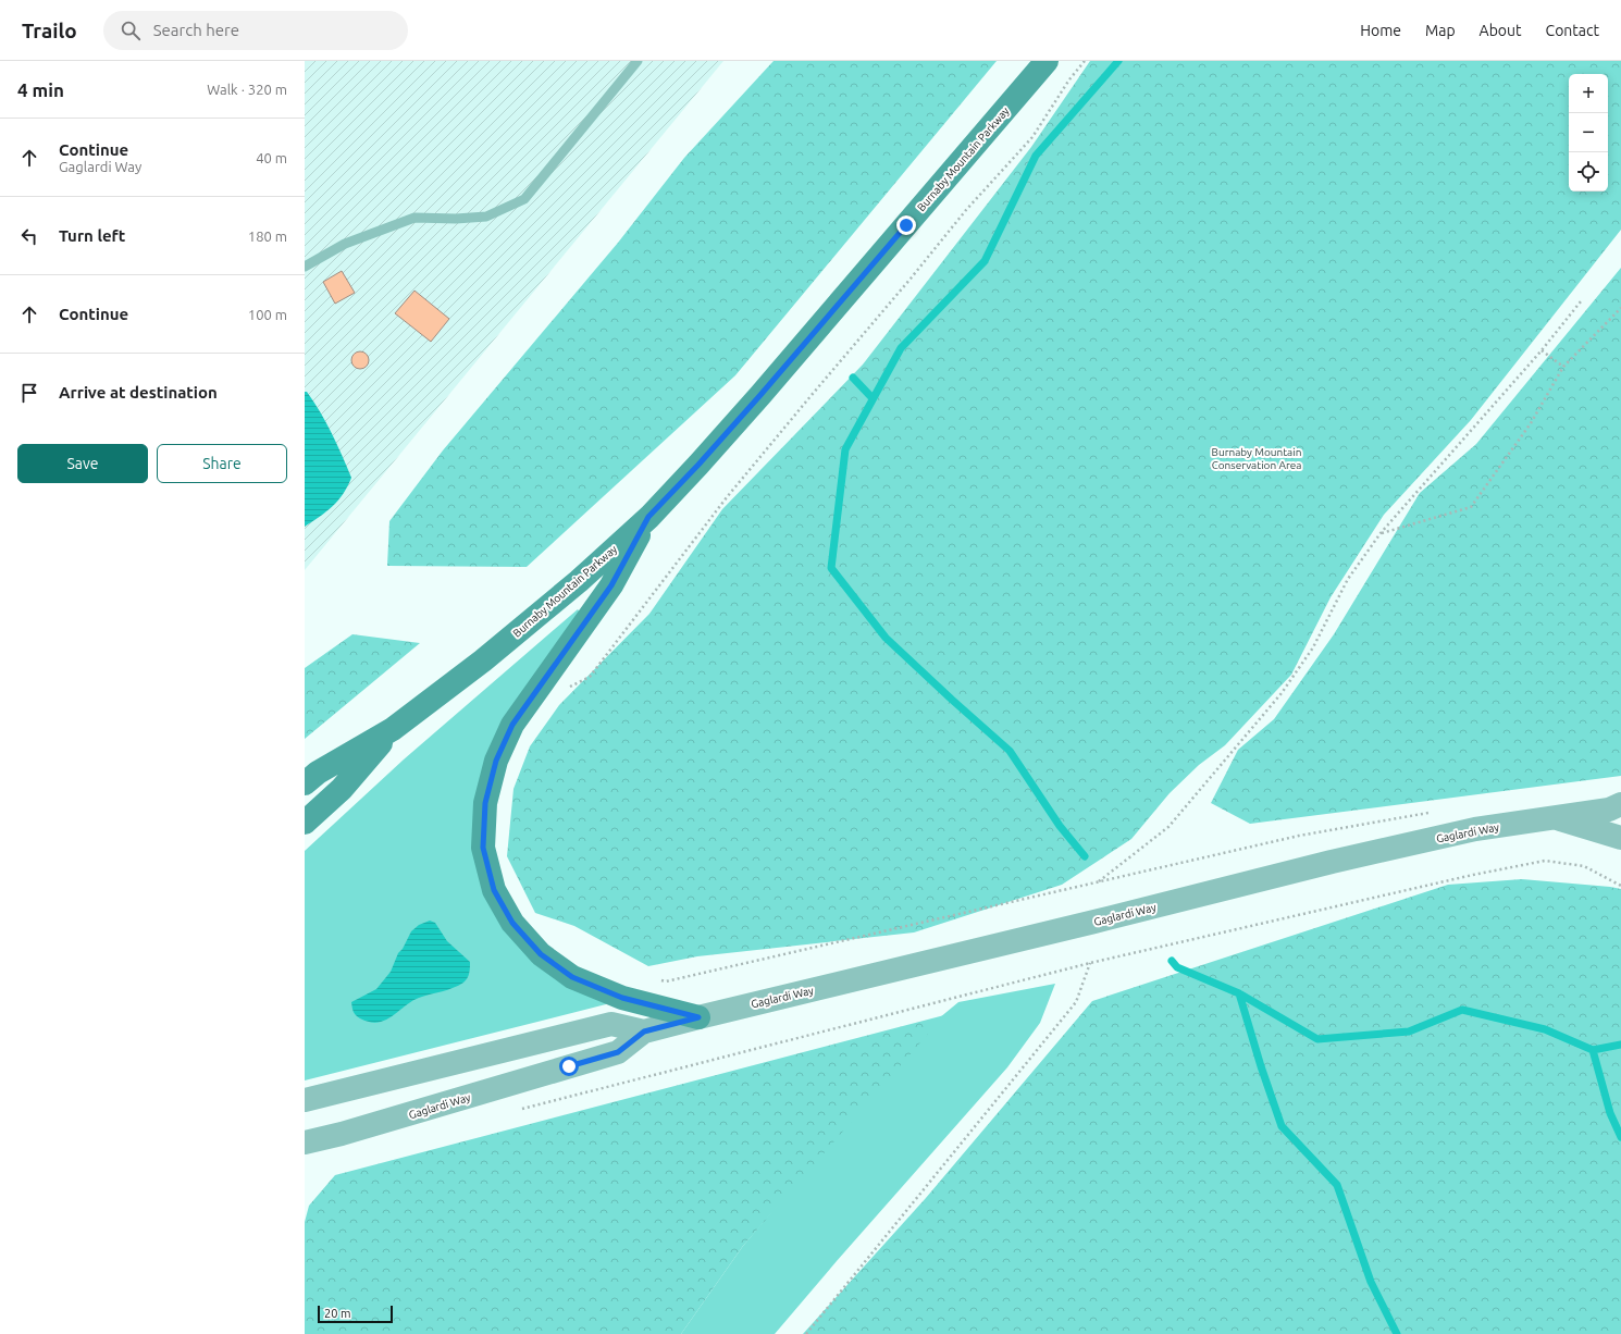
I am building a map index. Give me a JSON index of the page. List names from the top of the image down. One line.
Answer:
{"streets":{"main road":["Burnaby Mountain Parkway"],"street":["Gaglardi Way"]},"parks":["Burnaby Mountain Conservation Area"],"scale_bar":"20 m","page":{"header":"Trailo","search":"Search here","nav":["Home","Map","About","Contact"],"heading":["4 min","Walk · 320 m"],"map_buttons":["+","−"],"list":[["Continue","Gaglardi Way","40 m"],["Turn left","180 m"],["Continue","100 m"],"Arrive at destination"],"buttons":["Save","Share"],"scale":"20 m"}}
